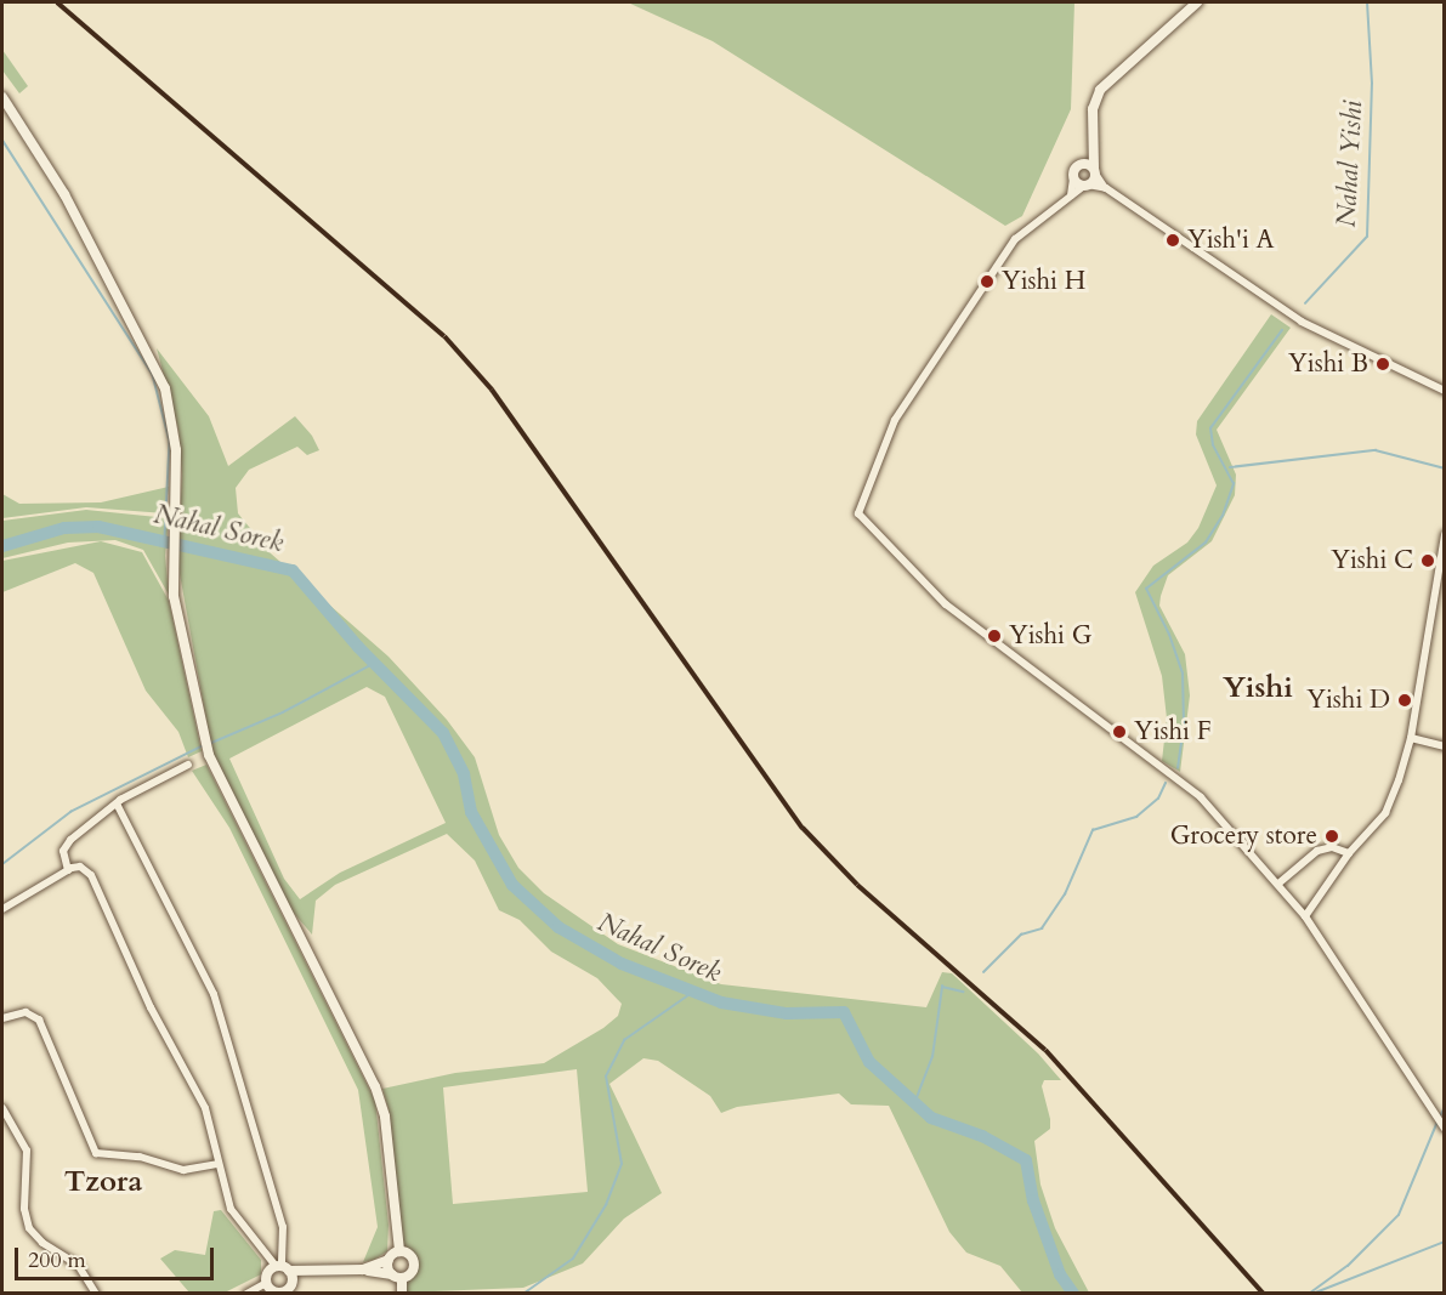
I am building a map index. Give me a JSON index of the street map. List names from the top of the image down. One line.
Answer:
{"districts":["Yishi","Tzora"],"water":["Nahal Yishi","Nahal Sorek"],"places":["Yish'i A","Yishi H","Yishi B","Yishi C","Yishi G","Yishi D","Yishi F","Grocery store"],"scale_bar":"200 m"}
